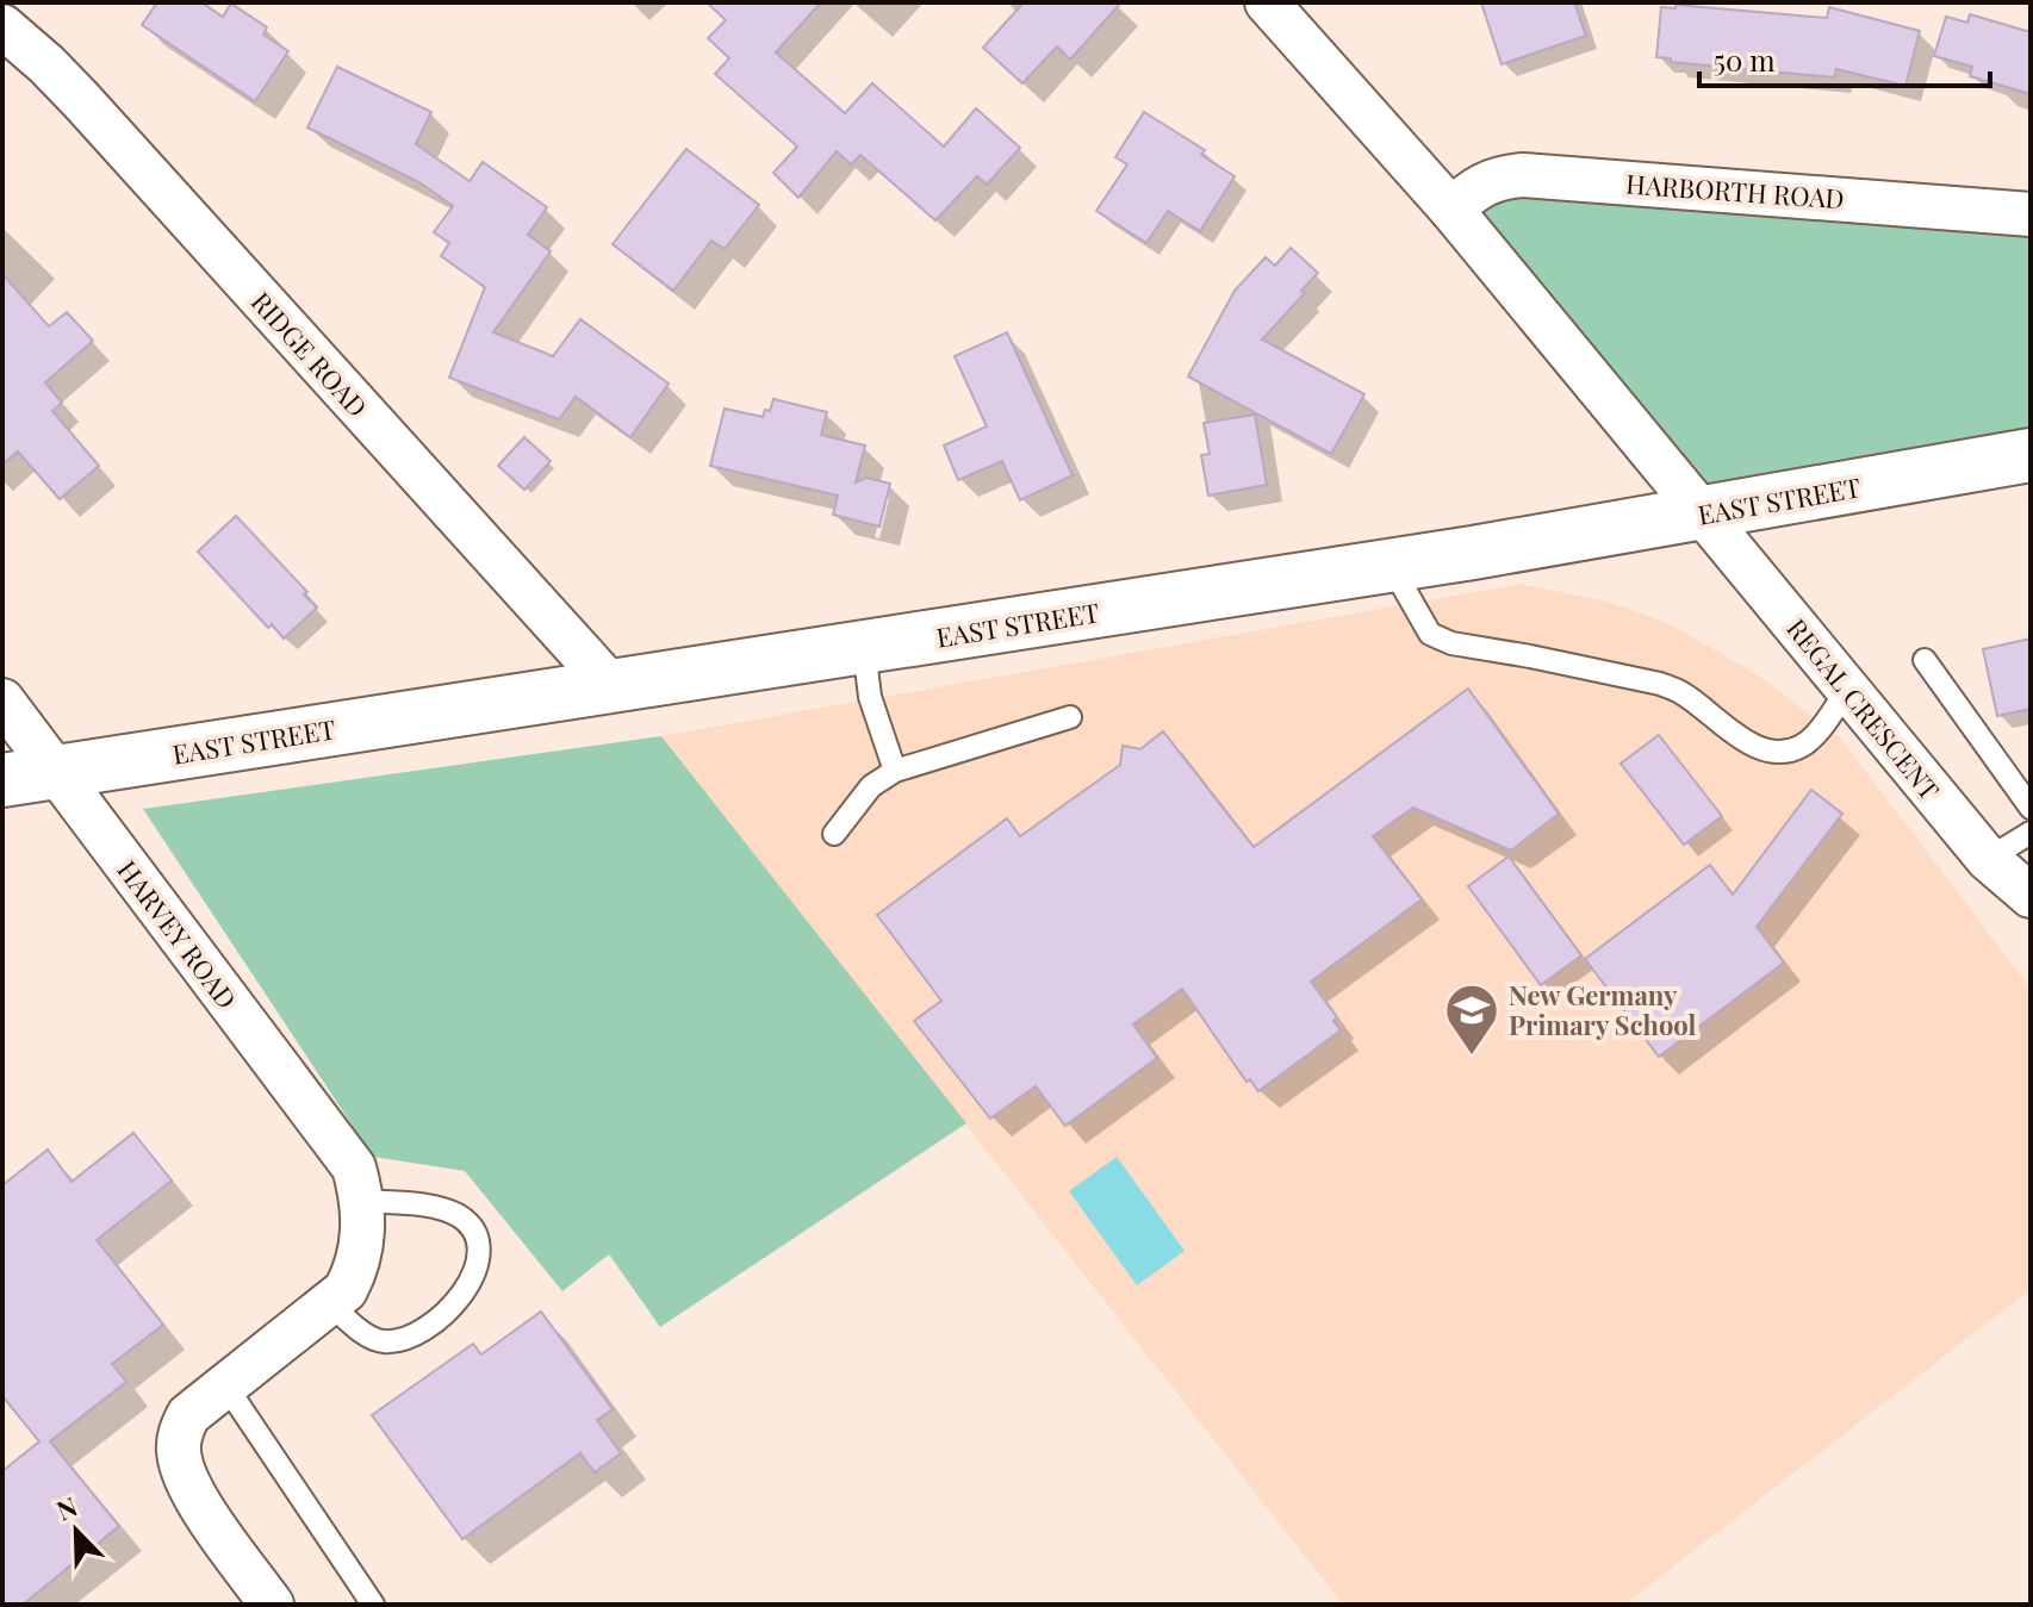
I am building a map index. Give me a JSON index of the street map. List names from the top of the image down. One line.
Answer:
{"streets":{"street":["HARBORTH ROAD","RIDGE ROAD","EAST STREET","REGAL CRESCENT","HARVEY ROAD"]},"crossings":[["RIDGE ROAD","EAST STREET"],["EAST STREET","REGAL CRESCENT"],["EAST STREET","HARVEY ROAD"]],"places":{"school or university":["New Germany Primary School"]},"scale_bar":"50 m","north":"top left"}
